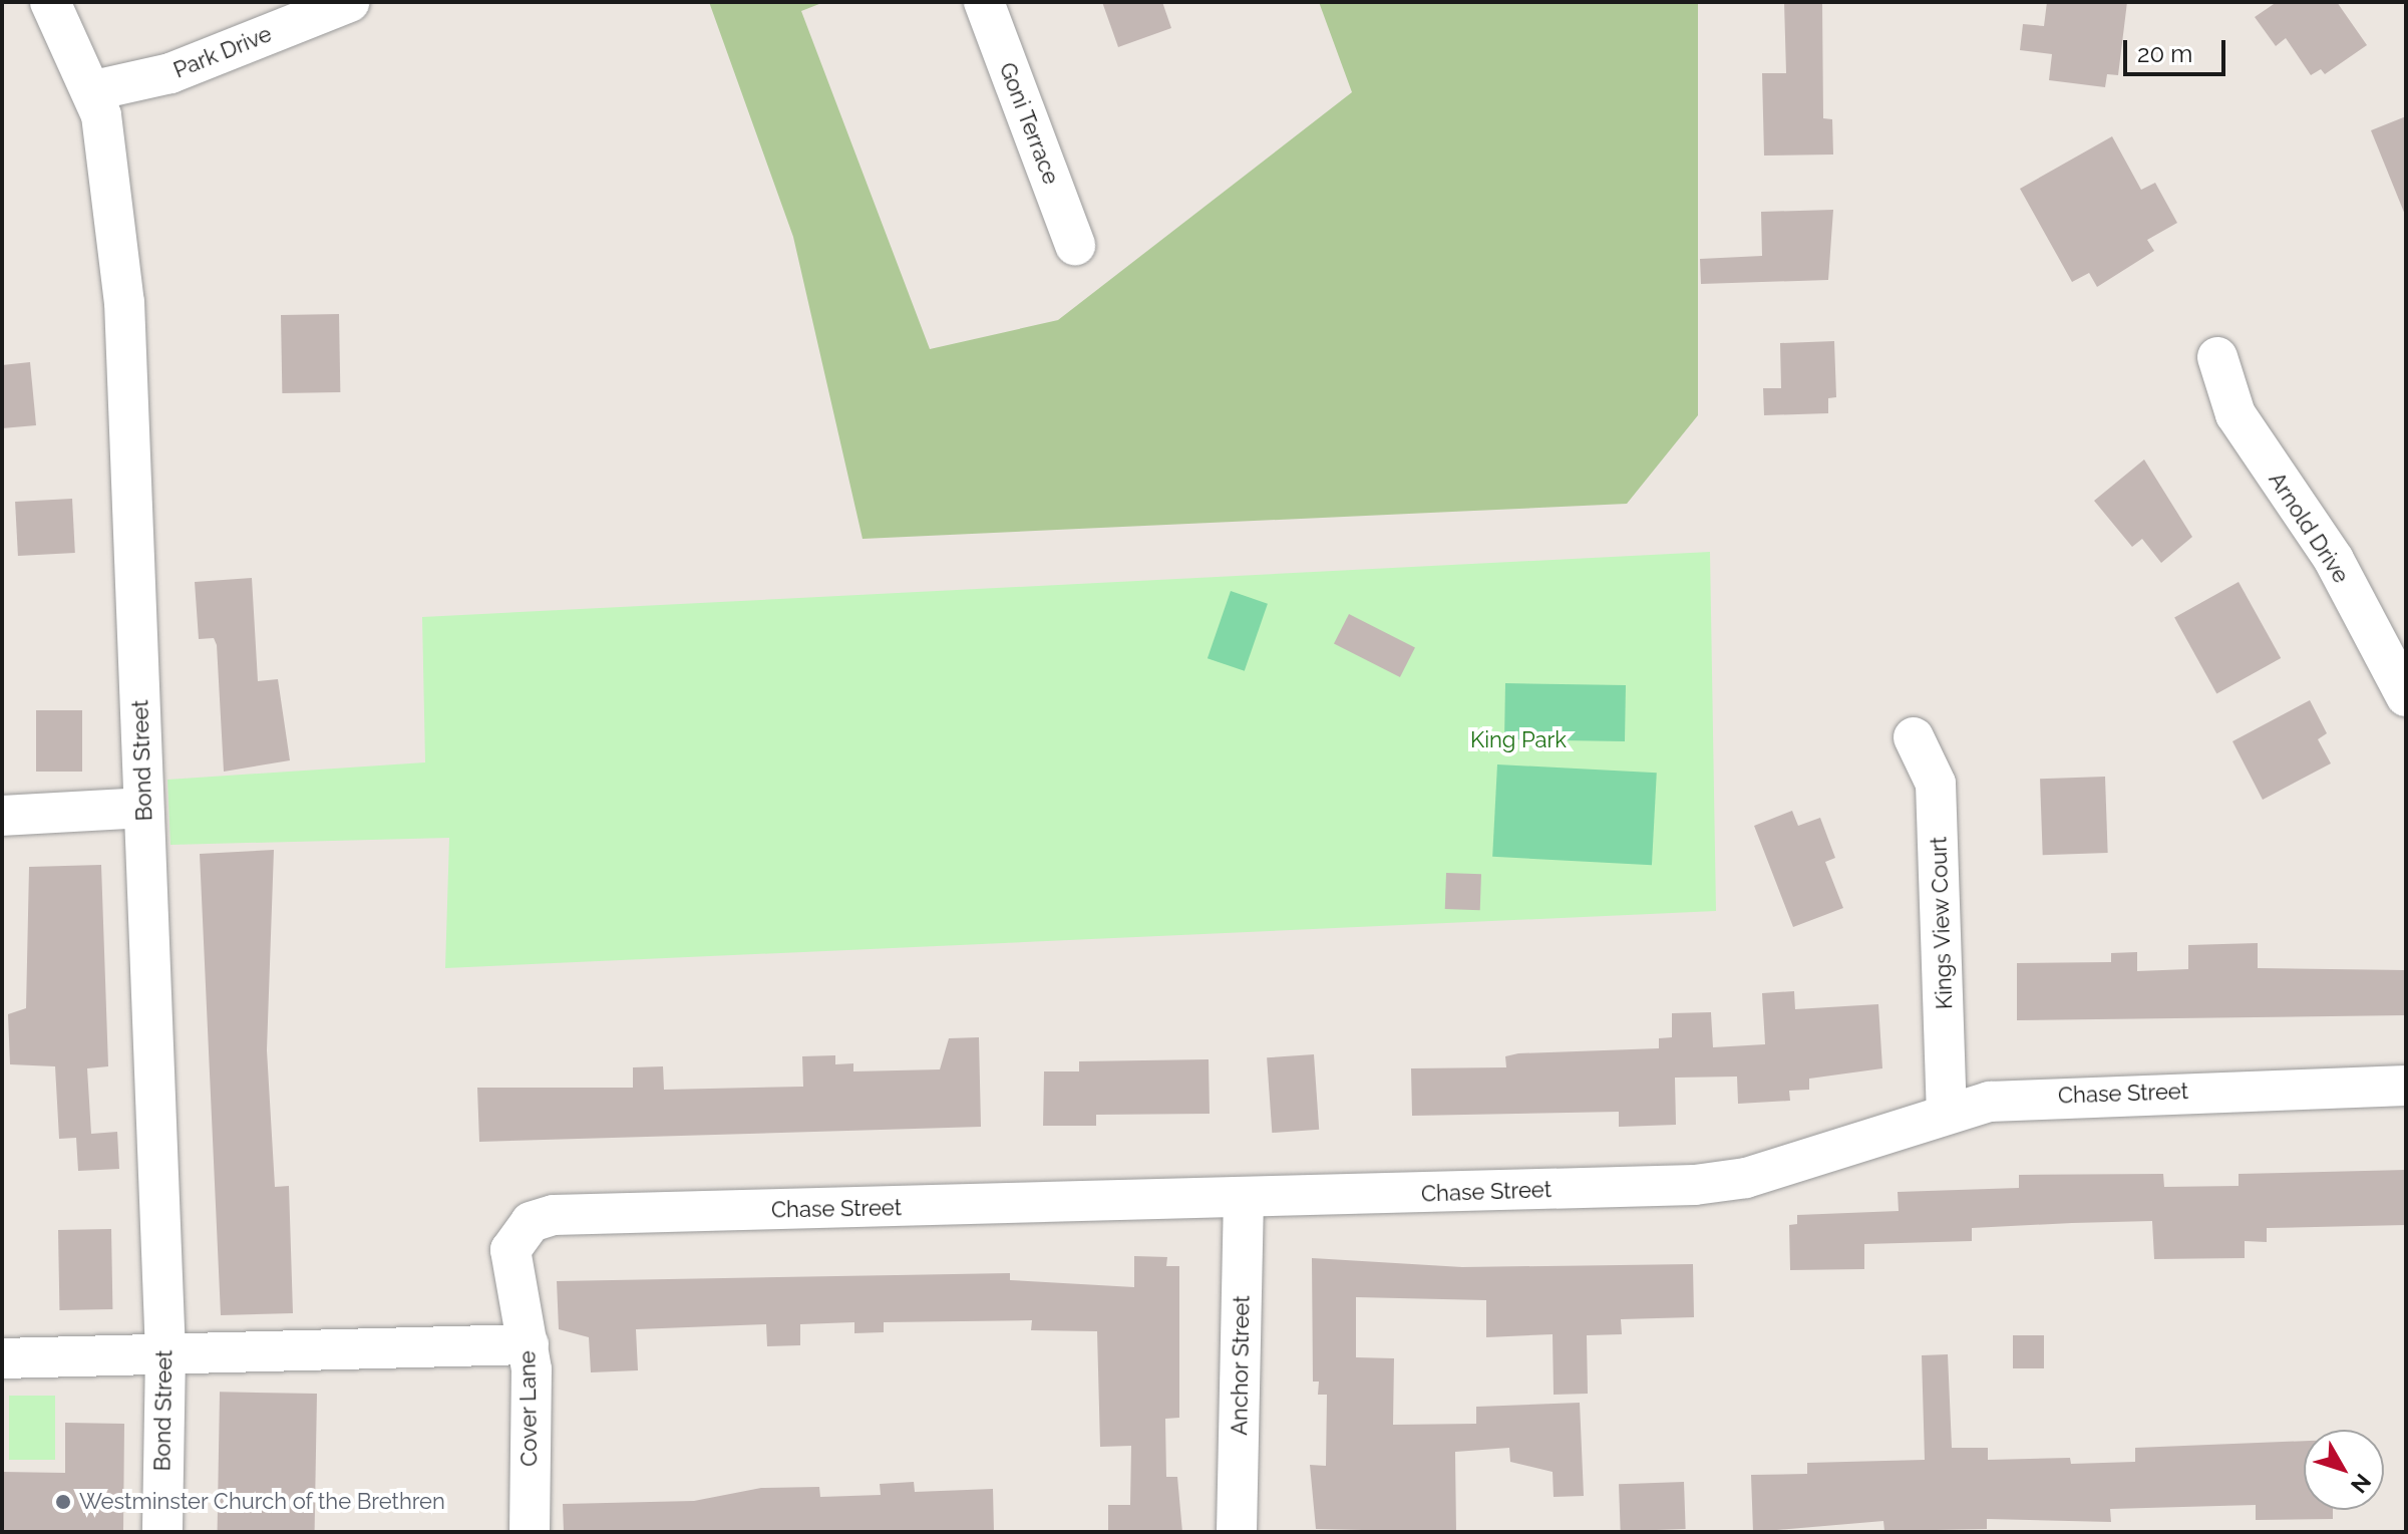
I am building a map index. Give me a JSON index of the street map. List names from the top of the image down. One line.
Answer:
{"streets":{"street":["Park Drive","Goni Terrace","Arnold Drive","Bond Street","Kings View Court","Chase Street","Anchor Street","Cover Lane"]},"crossings":[["Park Drive","Bond Street"],["Kings View Court","Chase Street"],["Chase Street","Anchor Street"],["Chase Street","Cover Lane"]],"parks":["King Park"],"places":["Westminster Church of the Brethren"],"scale_bar":"20 m","north":"bottom right"}
